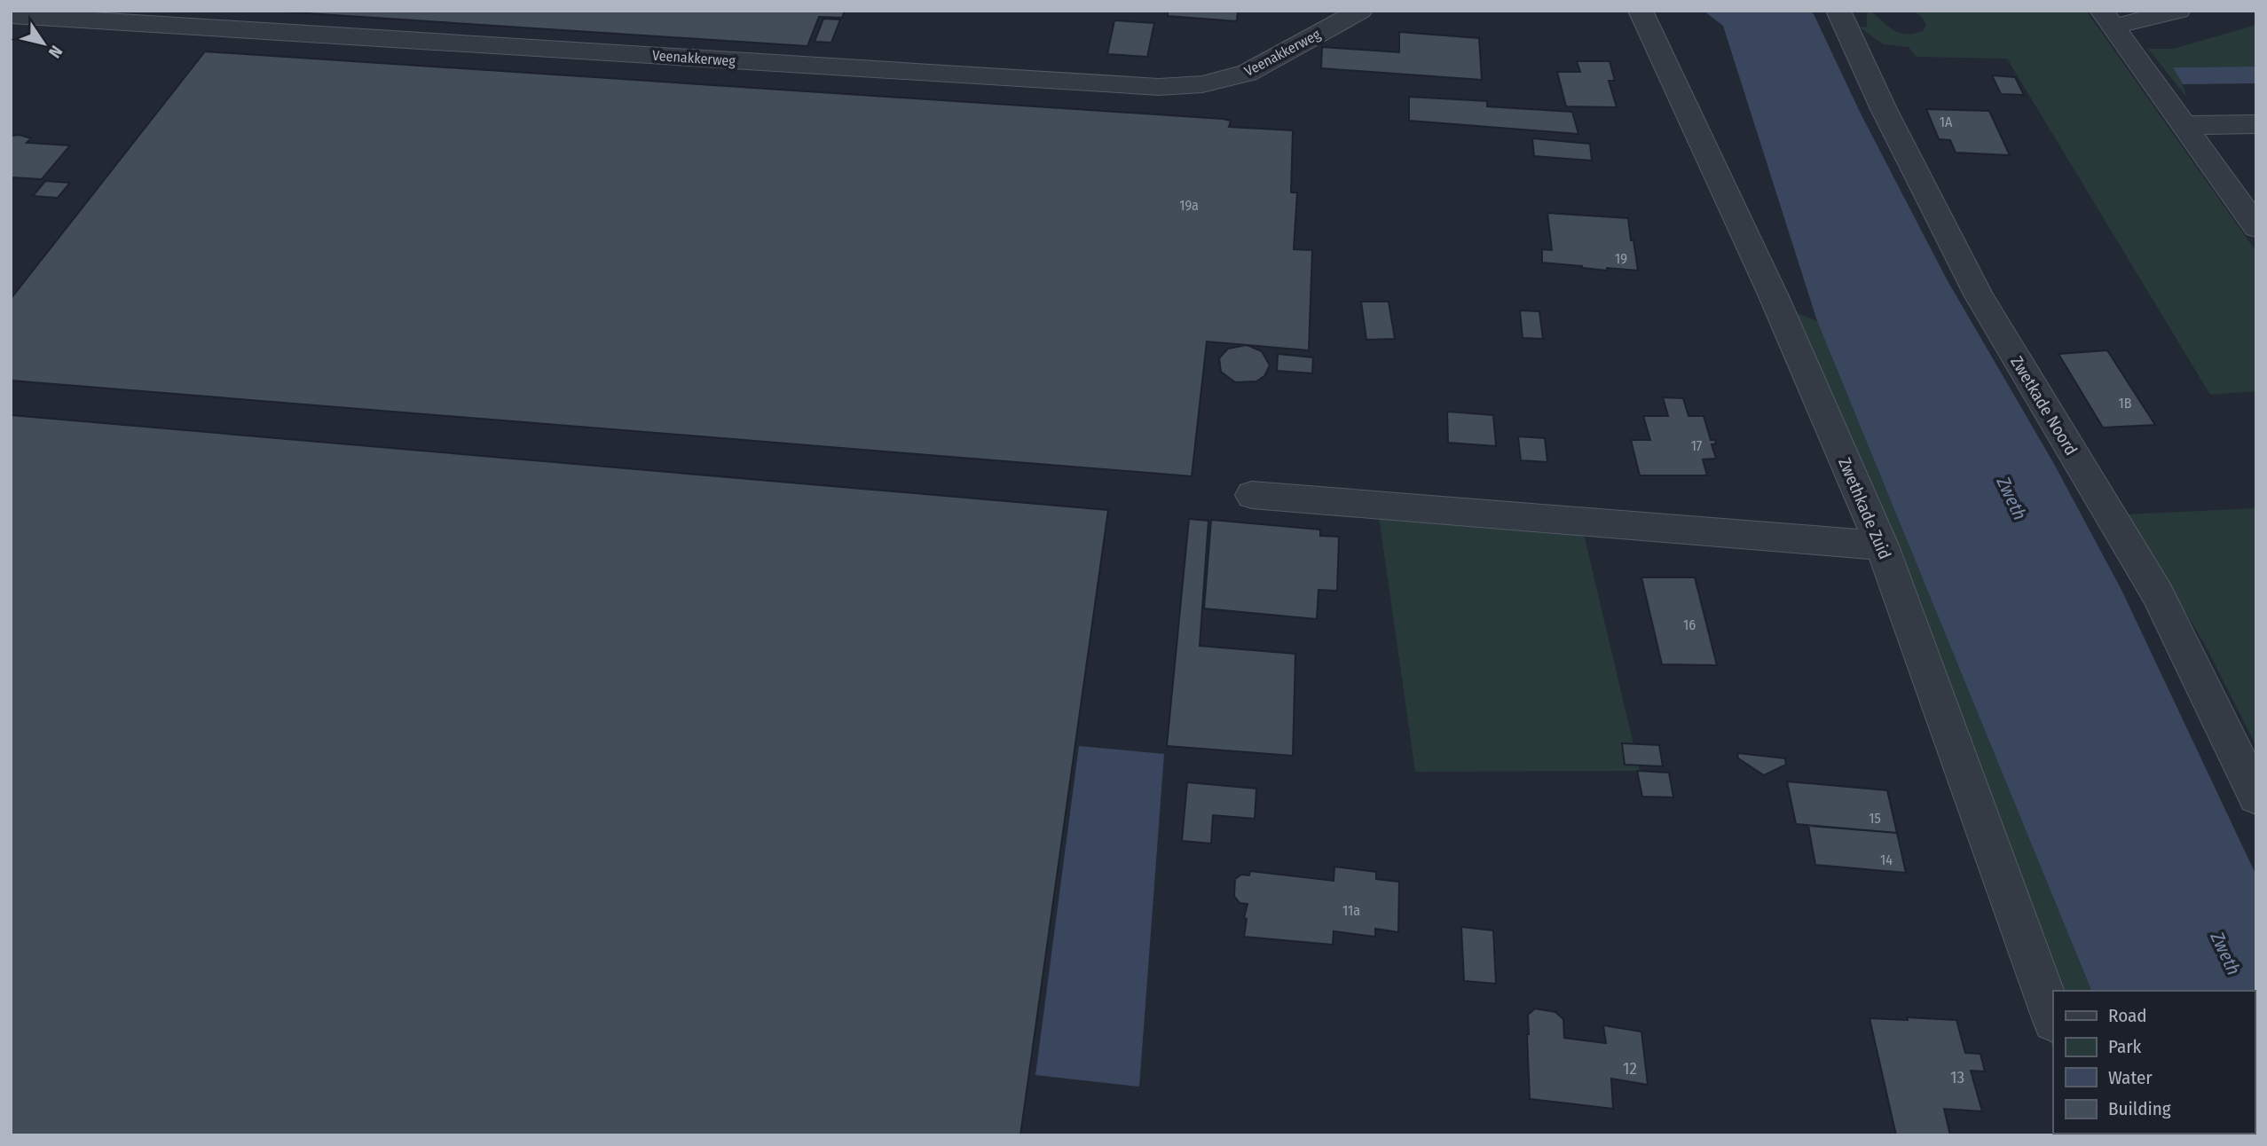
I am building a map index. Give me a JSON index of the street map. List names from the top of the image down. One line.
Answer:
{"streets":{"street":["Veenakkerweg","Zwetkade Noord","Zwethkade Zuid"]},"water":["Zweth"],"house_numbers":["1A","19a","19","1B","17","16","15","14","11a","12","13"],"legend":["Road","Park","Water","Building"],"north":"bottom right"}
